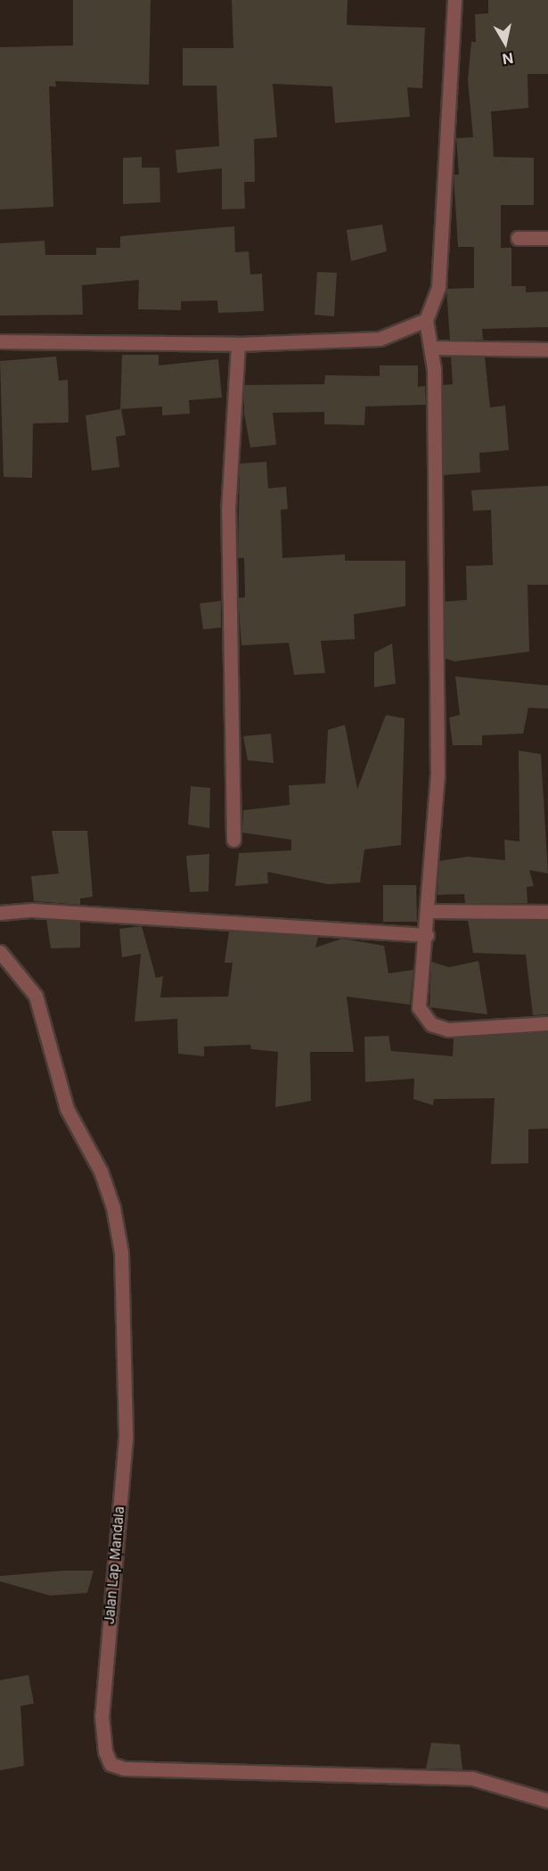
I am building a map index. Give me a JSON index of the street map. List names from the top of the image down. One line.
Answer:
{"streets":{"street":["Jalan Lap Mandala"]},"north":"bottom"}
